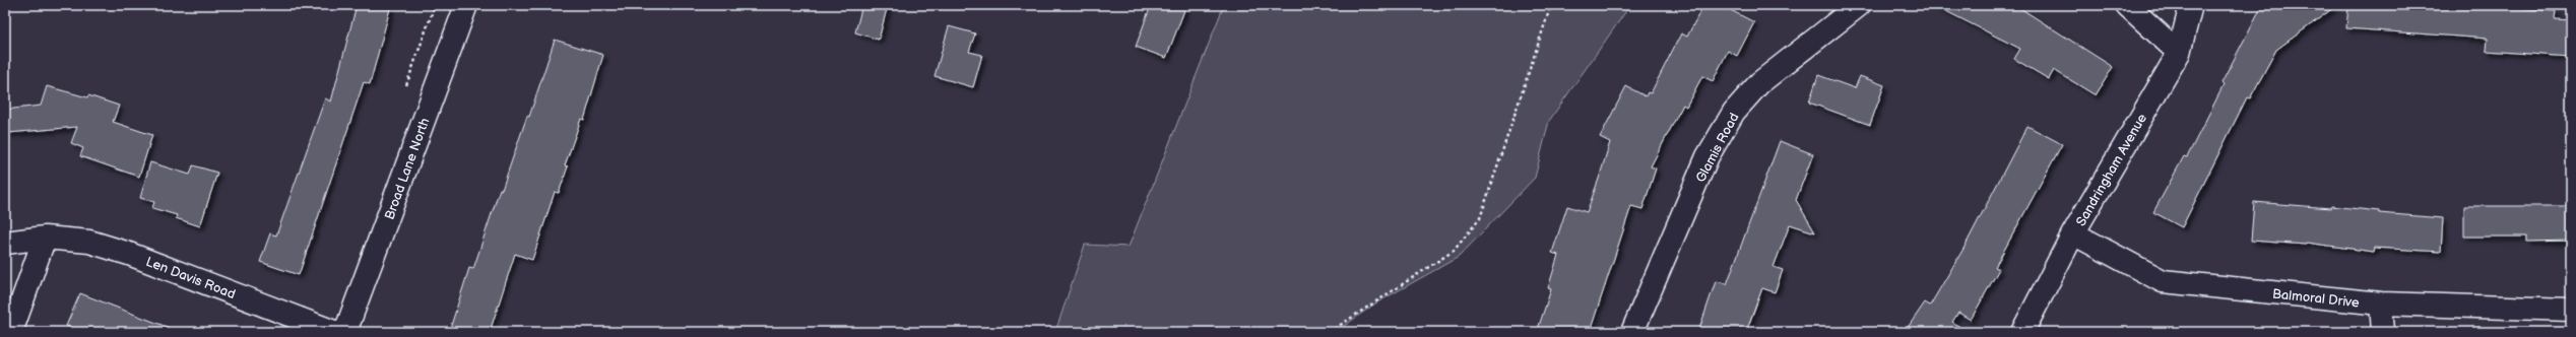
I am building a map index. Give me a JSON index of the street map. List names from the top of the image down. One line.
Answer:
{"streets":{"street":["Glamis Road","Broad Lane North","Sandringham Avenue","Len Davis Road","Balmoral Drive"]},"crossings":[["Sandringham Avenue","Balmoral Drive"]]}
